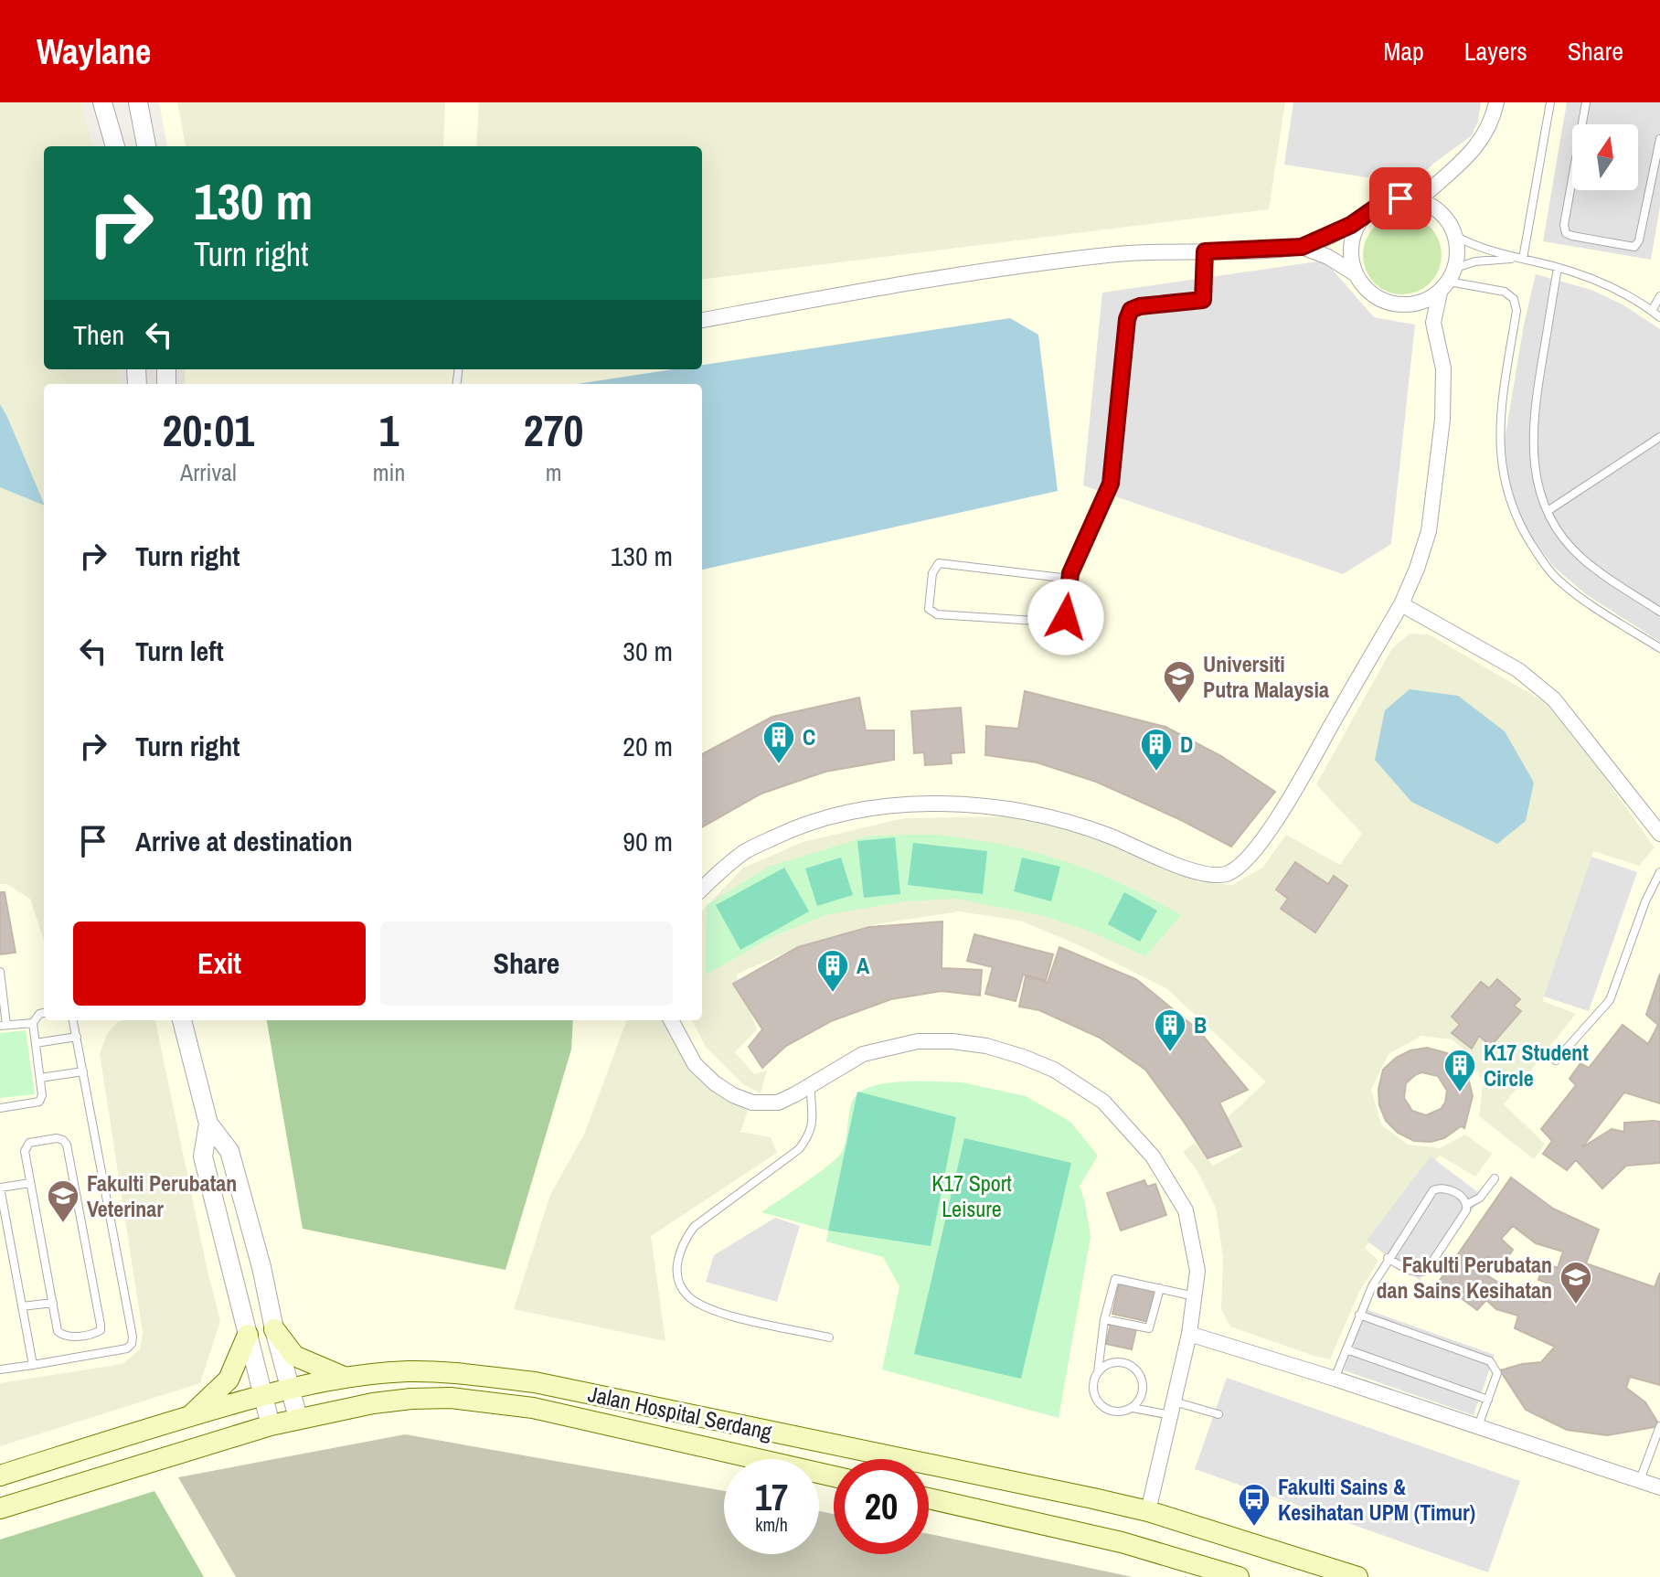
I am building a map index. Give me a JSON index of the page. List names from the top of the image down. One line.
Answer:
{"streets":{"main road":["Jalan Hospital Serdang"]},"parks":["K17 Sport Leisure"],"places":{"school or university":["Universiti Putra Malaysia","Fakulti Perubatan Veterinar","Fakulti Perubatan dan Sains Kesihatan"],"building":["C","D","A","B","K17 Student Circle"],"bus stop":["Fakulti Sains & Kesihatan UPM (Timur)"]},"north":"top","page":{"header":"Waylane","nav":["Map","Layers","Share"],"turn":["130 m","Turn right"],"then":"Then","eta":["20:01","Arrival","1","min","270","m"],"list":[{"name":"Turn right","value":"130 m"},{"name":"Turn left","value":"30 m"},{"name":"Turn right","value":"20 m"},{"name":"Arrive at destination","value":"90 m"}],"buttons":["Exit","Share"],"speed":"17 km/h","limit":"20"}}
